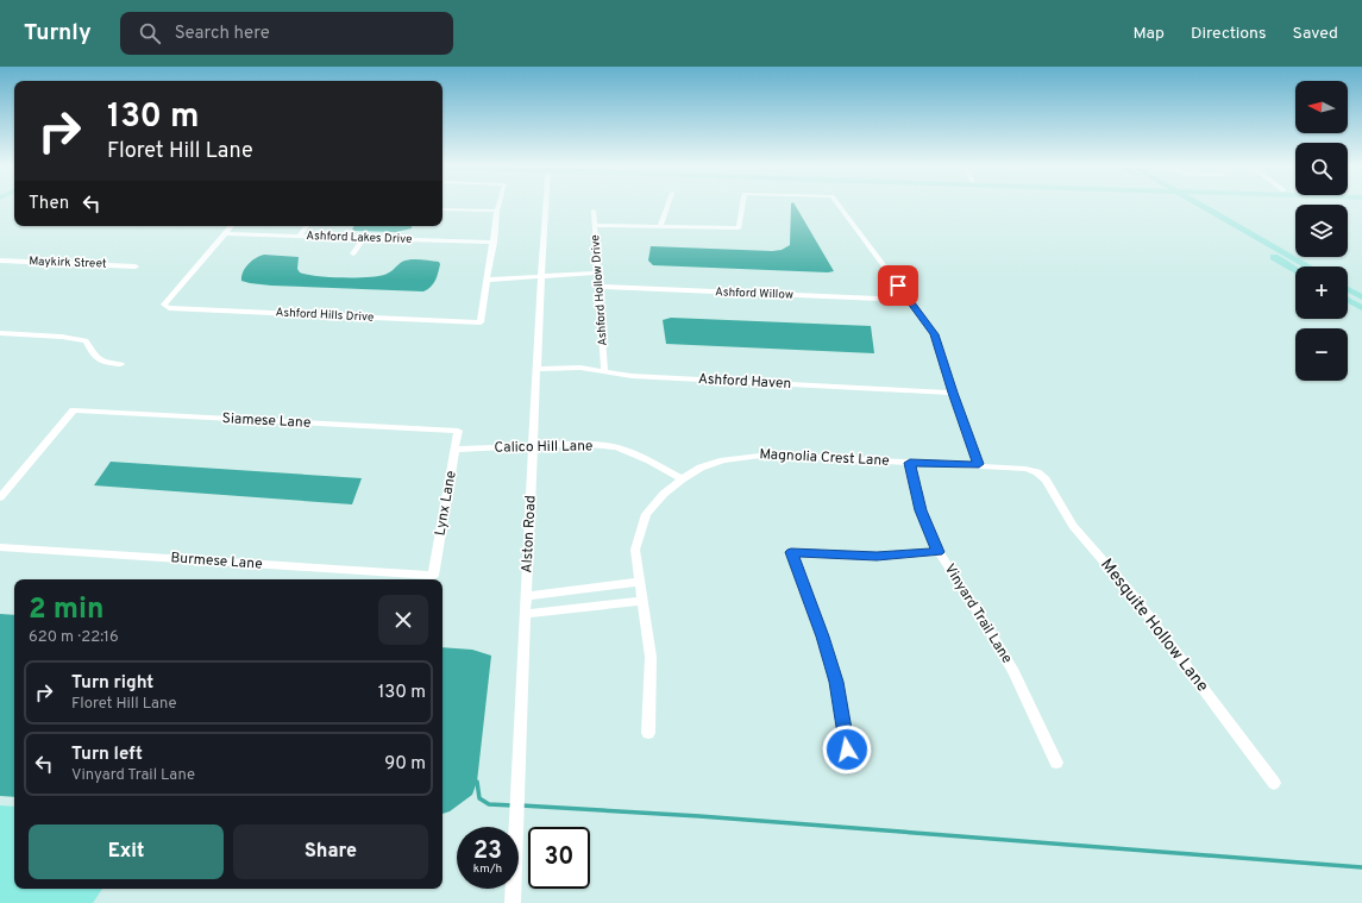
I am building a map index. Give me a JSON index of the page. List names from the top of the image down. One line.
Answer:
{"streets":{"street":["Ashford Lakes Drive","Maykirk Street","Ashford Hollow Drive","Ashford Willow","Ashford Hills Drive","Ashford Haven","Siamese Lane","Calico Hill Lane","Magnolia Crest Lane","Lynx Lane","Alston Road","Burmese Lane","Vinyard Trail Lane","Mesquite Hollow Lane"]},"crossings":[["Ashford Lakes Drive","Ashford Hills Drive"],["Ashford Hollow Drive","Ashford Willow"],["Ashford Hollow Drive","Ashford Haven"],["Ashford Haven","Alston Road"],["Siamese Lane","Lynx Lane"],["Calico Hill Lane","Magnolia Crest Lane"],["Calico Hill Lane","Lynx Lane"],["Calico Hill Lane","Alston Road"],["Magnolia Crest Lane","Vinyard Trail Lane"],["Magnolia Crest Lane","Mesquite Hollow Lane"],["Lynx Lane","Burmese Lane"]],"north":"left","page":{"header":"Turnly","search":"Search here","nav":["Map","Directions","Saved"],"map_buttons":["+","−"],"turn":["130 m","Floret Hill Lane"],"then":"Then","heading":["2 min","620 m · 22:16"],"list":[{"name":"Turn right","note":"Floret Hill Lane","value":"130 m"},{"name":"Turn left","note":"Vinyard Trail Lane","value":"90 m"}],"buttons":["Exit","Share"],"speed":"23 km/h","limit":"30"}}
